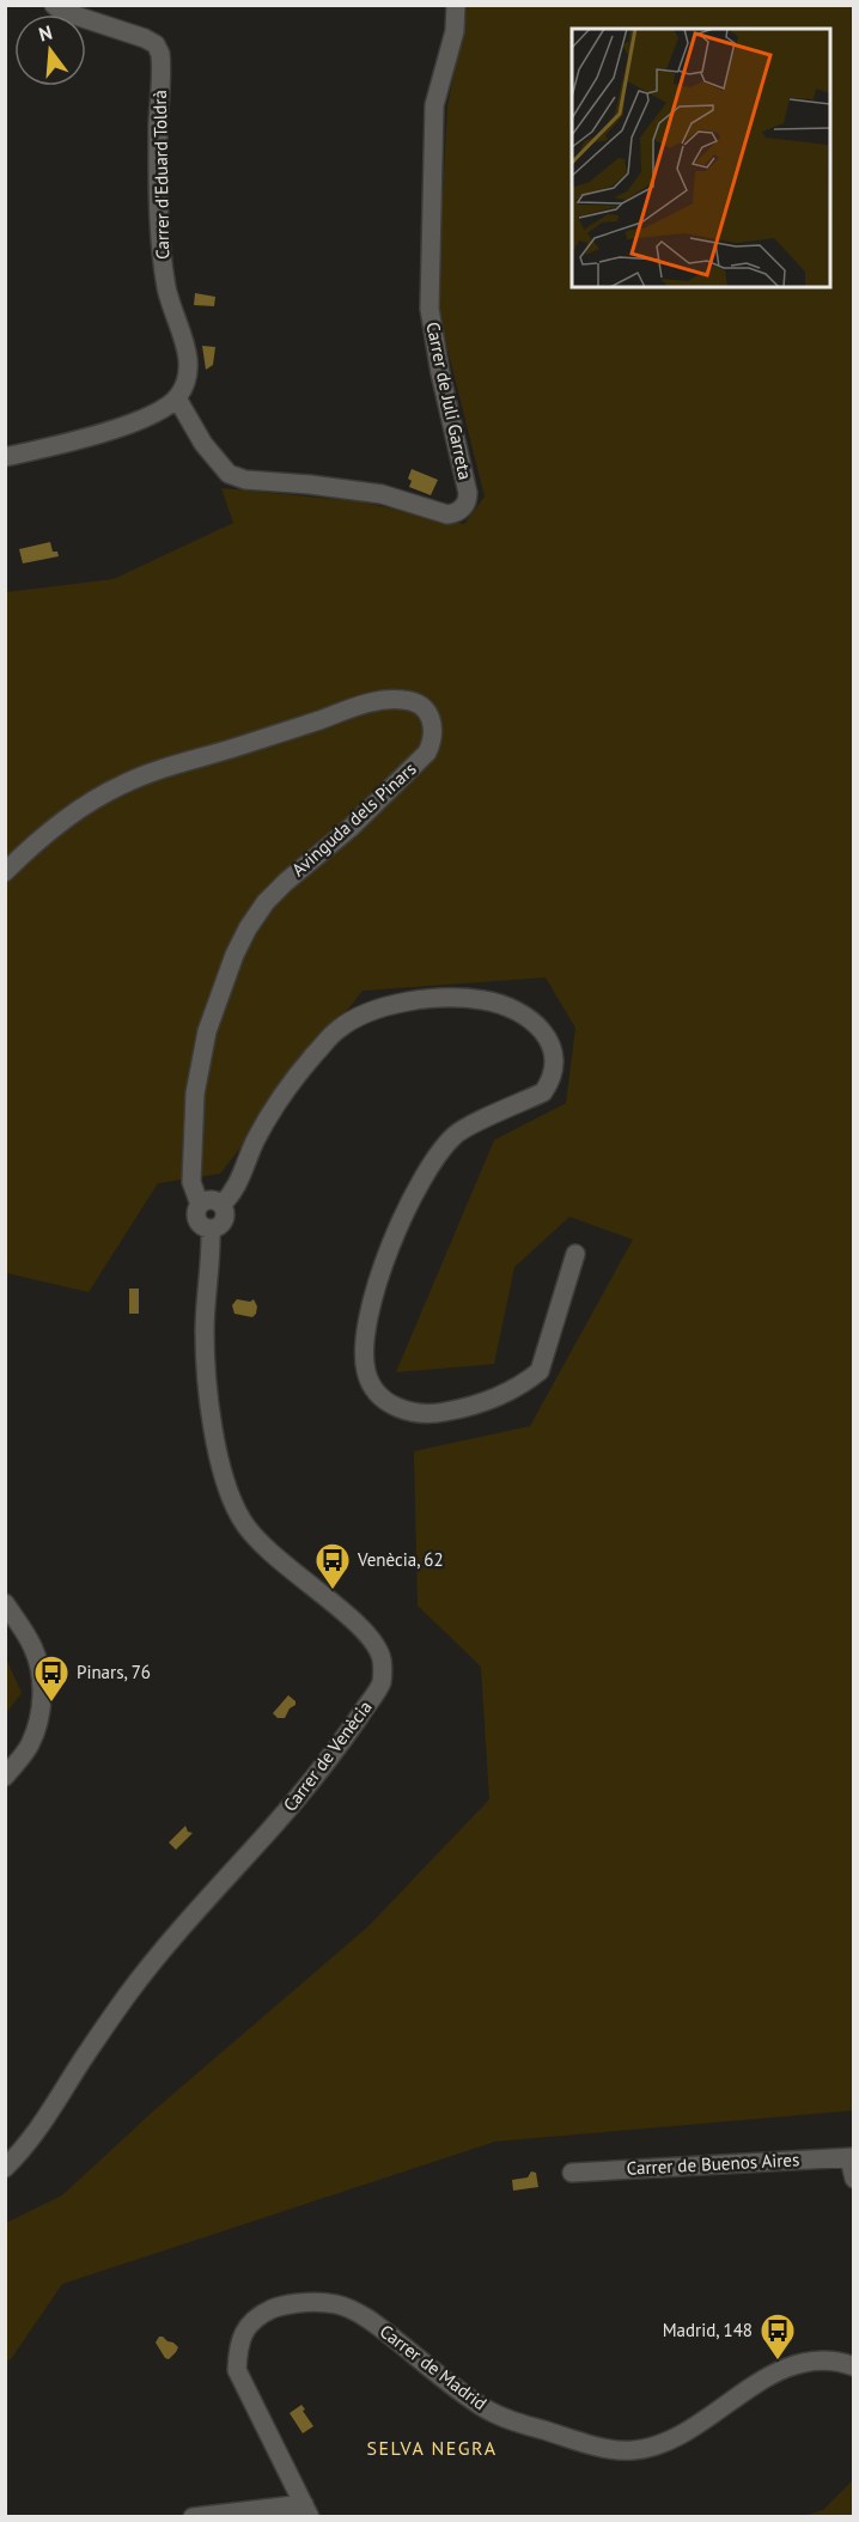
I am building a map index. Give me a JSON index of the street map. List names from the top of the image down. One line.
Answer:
{"streets":{"street":["Carrer d'Eduard Toldrà","Carrer de Juli Garreta","Avinguda dels Pinars","Carrer de Venècia","Carrer de Buenos Aires","Carrer de Madrid"]},"crossings":[["Carrer d'Eduard Toldrà","Carrer de Juli Garreta"],["Avinguda dels Pinars","Carrer de Venècia"]],"districts":["SELVA NEGRA"],"places":{"bus stop":["Venècia, 62","Pinars, 76","Madrid, 148"]},"north":"top"}
